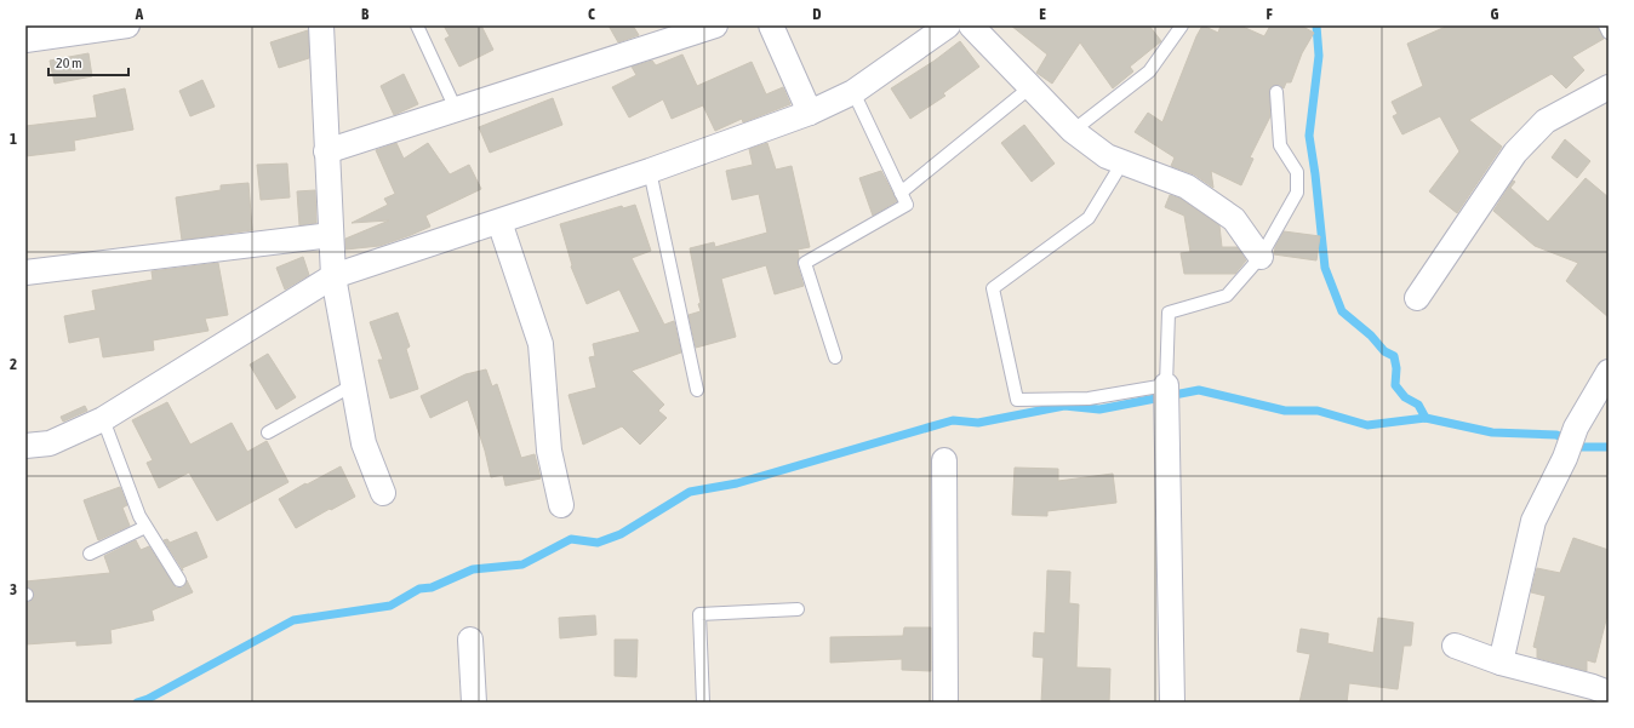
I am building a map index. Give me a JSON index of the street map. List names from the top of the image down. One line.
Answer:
{"scale_bar":"20 m","grid":{"columns":["A","B","C","D","E","F","G"],"rows":["1","2","3"]}}
